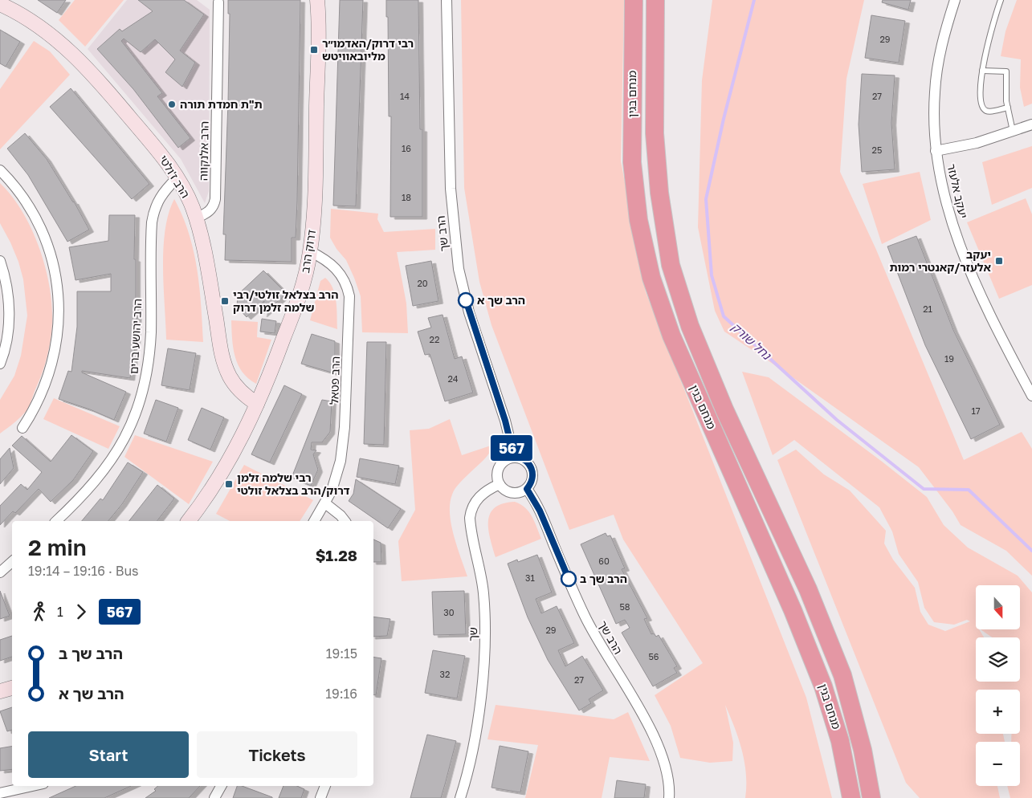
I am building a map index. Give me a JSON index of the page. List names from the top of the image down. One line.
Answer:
{"streets":{"highway":["מנחם בגין"],"street":["הרב אלנקווה","הרב ז'ולטי","יעקב אלעזר","הרב שך","דרוק הרב","הרב יהושע ברים","הרב פטאל","שך"]},"crossings":[["הרב אלנקווה","הרב ז'ולטי"],["הרב ז'ולטי","דרוק הרב"],["הרב ז'ולטי","הרב יהושע ברים"],["הרב שך","שך"],["דרוק הרב","הרב פטאל"]],"water":["נחל שורק"],"places":{"transit":["רבי דרוק/האדמו״ר מליובאוויטש","יעקב אלעזר/קאנטרי רמות","הרב בצלאל זולטי/רבי שלמה זלמן דרוק","רבי שלמה זלמן דרוק/הרב בצלאל זולטי"],"other":["ת\"ת חמדת תורה","הרב שך א","הרב שך ב"]},"lines":["bus line 567"],"house_numbers":["29","14","27","16","25","18","20","21","22","19","24","17","60","31","58","30","29","56","32","27"],"north":"bottom","page":{"on_map":"567","heading":["2 min","19:14 – 19:16 · Bus","$1.28"],"map_buttons":["+","−"],"legs":["1","567"],"list":[{"name":"הרב שך ב","value":"19:15"},{"name":"הרב שך א","value":"19:16"}],"buttons":["Start","Tickets"]}}
